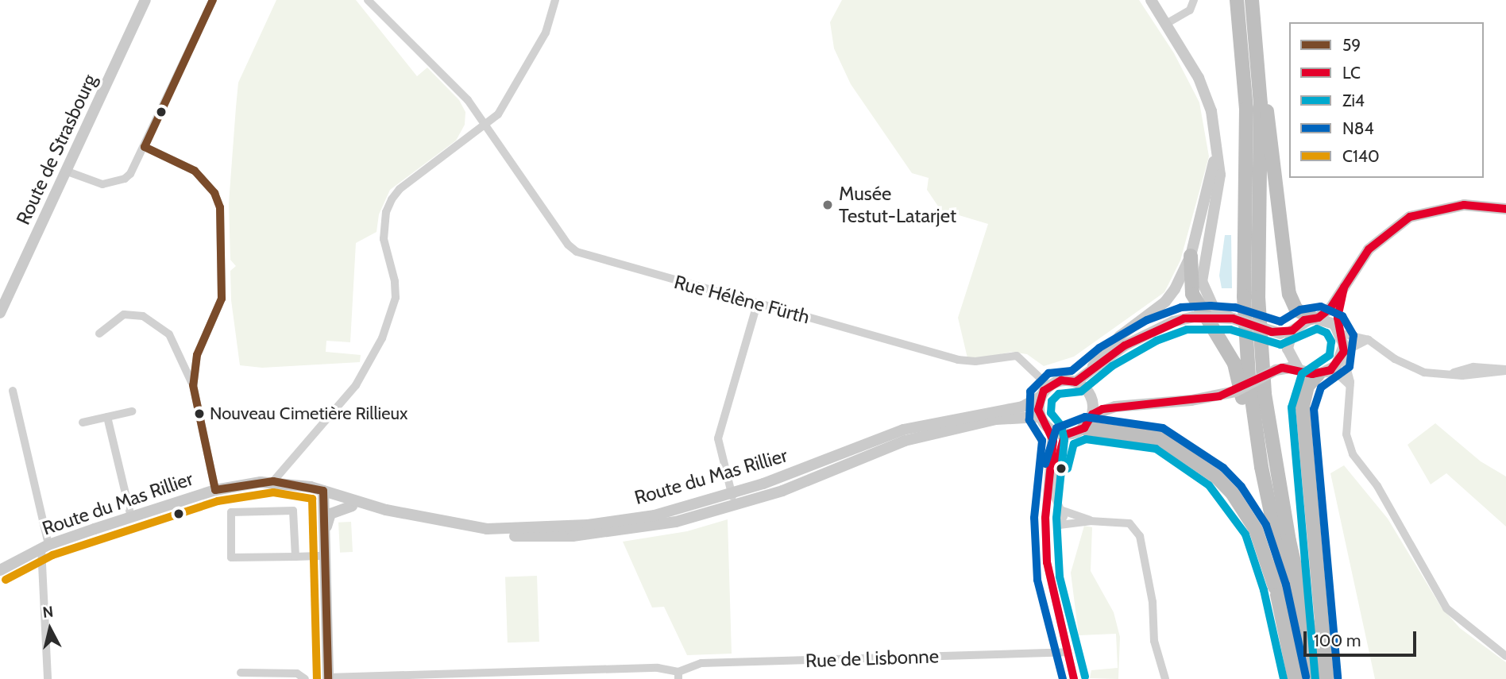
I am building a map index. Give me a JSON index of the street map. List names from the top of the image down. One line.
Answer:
{"streets":{"main road":["Route de Strasbourg","Route du Mas Rillier"],"street":["Rue Hélène Fürth","Rue de Lisbonne"]},"crossings":[["Rue Hélène Fürth","Route du Mas Rillier"]],"places":["Musée Testut-Latarjet","Nouveau Cimetière Rillieux"],"lines":["transit line 59","transit line LC","transit line N84","transit line Zi4","transit line C140"],"legend":["59","LC","Zi4","N84","C140"],"scale_bar":"100 m","north":"top"}
